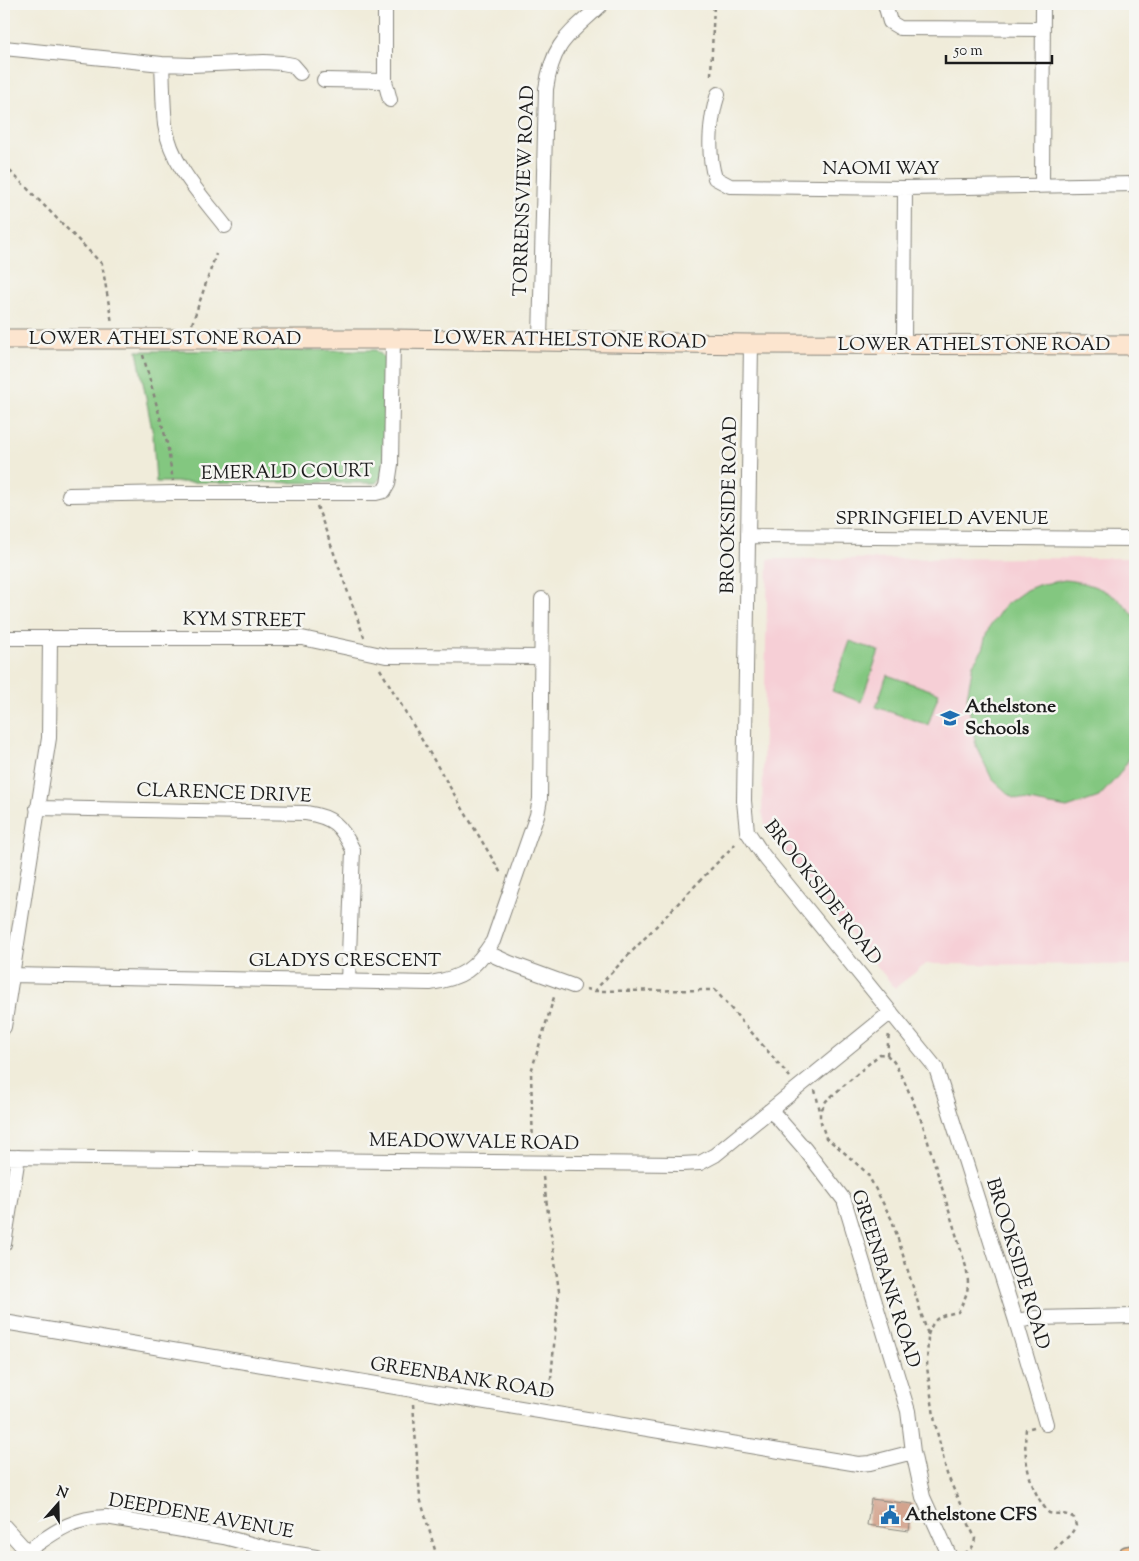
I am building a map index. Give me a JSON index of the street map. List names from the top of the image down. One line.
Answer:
{"streets":{"street":["NAOMI WAY","TORRENSVIEW ROAD","LOWER ATHELSTONE ROAD","EMERALD COURT","BROOKSIDE ROAD","SPRINGFIELD AVENUE","KYM STREET","CLARENCE DRIVE","GLADYS CRESCENT","MEADOWVALE ROAD","GREENBANK ROAD","DEEPDENE AVENUE"]},"crossings":[["TORRENSVIEW ROAD","LOWER ATHELSTONE ROAD"],["LOWER ATHELSTONE ROAD","EMERALD COURT"],["LOWER ATHELSTONE ROAD","BROOKSIDE ROAD"],["BROOKSIDE ROAD","SPRINGFIELD AVENUE"],["BROOKSIDE ROAD","MEADOWVALE ROAD"],["KYM STREET","GLADYS CRESCENT"],["CLARENCE DRIVE","GLADYS CRESCENT"],["MEADOWVALE ROAD","GREENBANK ROAD"]],"places":{"school or university":["Athelstone Schools"],"public building":["Athelstone CFS"]},"scale_bar":"50 m","north":"top"}
